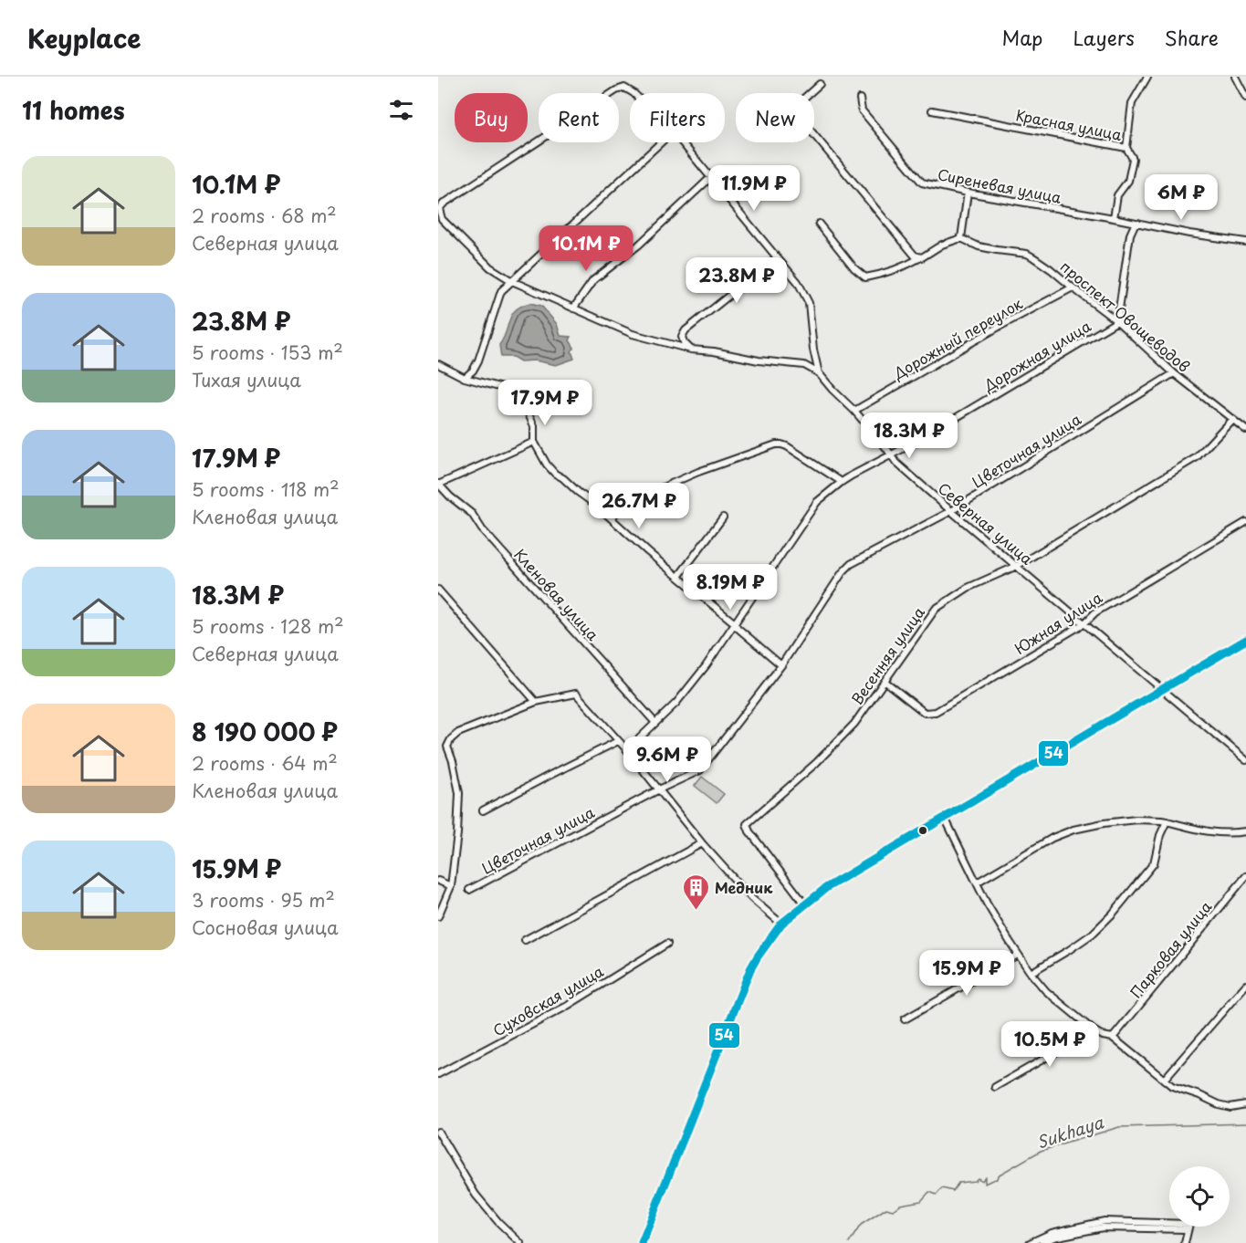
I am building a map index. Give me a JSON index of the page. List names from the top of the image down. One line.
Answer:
{"streets":{"street":["Красная улица","Сиреневая улица","проспект Овощеводов","Дорожный переулок","Дорожная улица","Цветочная улица","Северная улица","Кленовая улица","Южная улица","Весенняя улица","Парковая улица","Суховская улица"]},"crossings":[["Красная улица","Сиреневая улица"],["проспект Овощеводов","Дорожный переулок"],["проспект Овощеводов","Дорожная улица"],["проспект Овощеводов","Цветочная улица"],["проспект Овощеводов","Весенняя улица"],["Дорожный переулок","Северная улица"],["Дорожная улица","Северная улица"],["Дорожная улица","Кленовая улица"],["Цветочная улица","Северная улица"],["Северная улица","Южная улица"],["Северная улица","Весенняя улица"],["Южная улица","Весенняя улица"]],"water":["Sukhaya"],"places":{"building":["Медник"]},"lines":["transit line 54"],"page":{"header":"Keyplace","nav":["Map","Layers","Share"],"heading":"11 homes","chip":["Buy","Rent","Filters","New"],"list":[{"name":"10.1M ₽","note":"2 rooms · 68 m² · Северная улица"},{"name":"23.8M ₽","note":"5 rooms · 153 m² · Тихая улица"},{"name":"17.9M ₽","note":"5 rooms · 118 m² · Кленовая улица"},{"name":"18.3M ₽","note":"5 rooms · 128 m² · Северная улица"},{"name":"8 190 000 ₽","note":"2 rooms · 64 m² · Кленовая улица"},{"name":"15.9M ₽","note":"3 rooms · 95 m² · Сосновая улица"}],"price":["11.9M ₽","6M ₽","10.1M ₽","23.8M ₽","17.9M ₽","18.3M ₽","26.7M ₽","8.19M ₽","9.6M ₽","15.9M ₽","10.5M ₽"]}}
